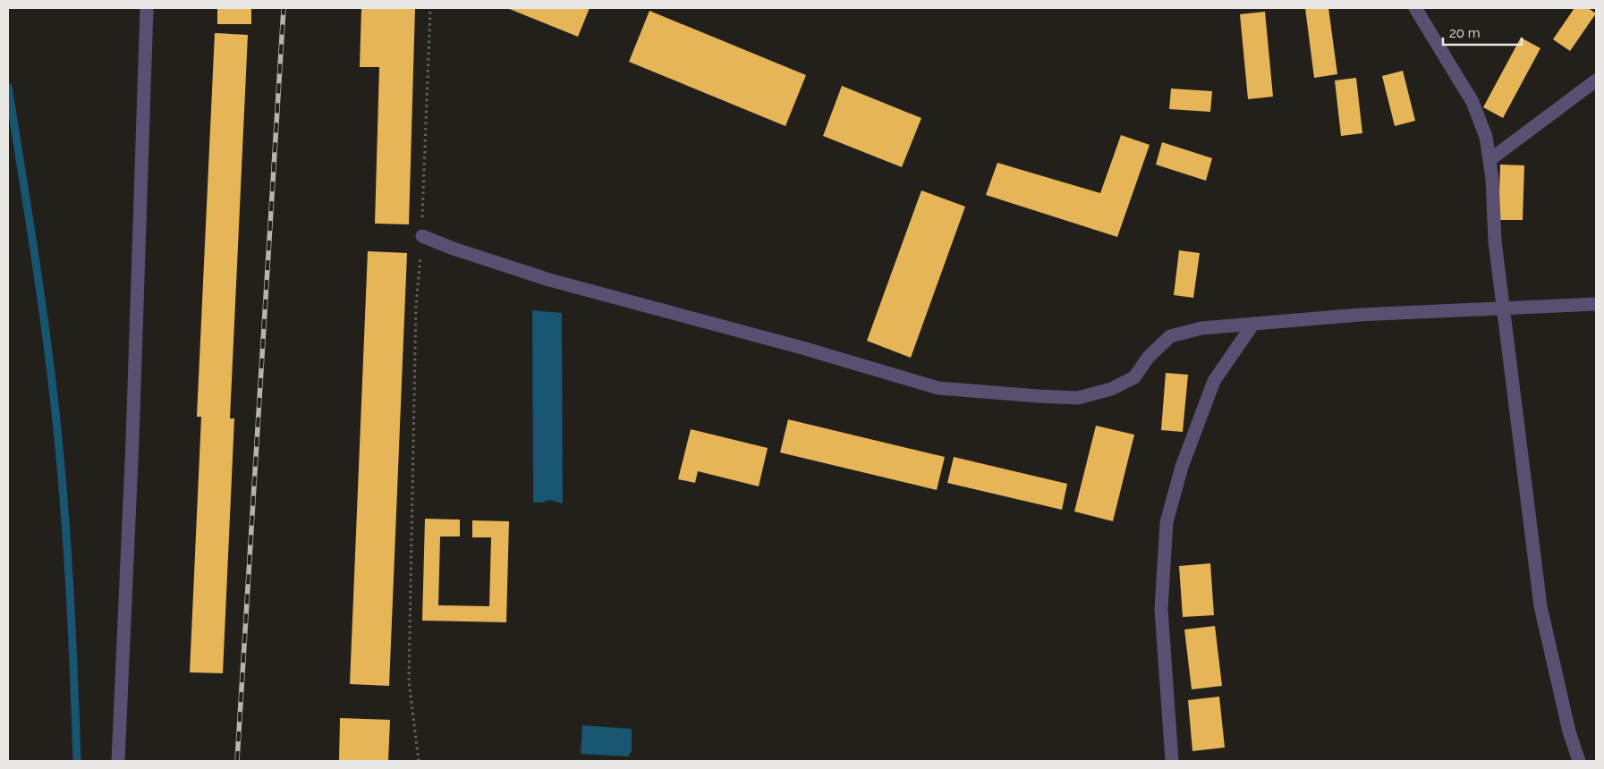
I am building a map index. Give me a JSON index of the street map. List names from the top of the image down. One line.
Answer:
{"scale_bar":"20 m"}
